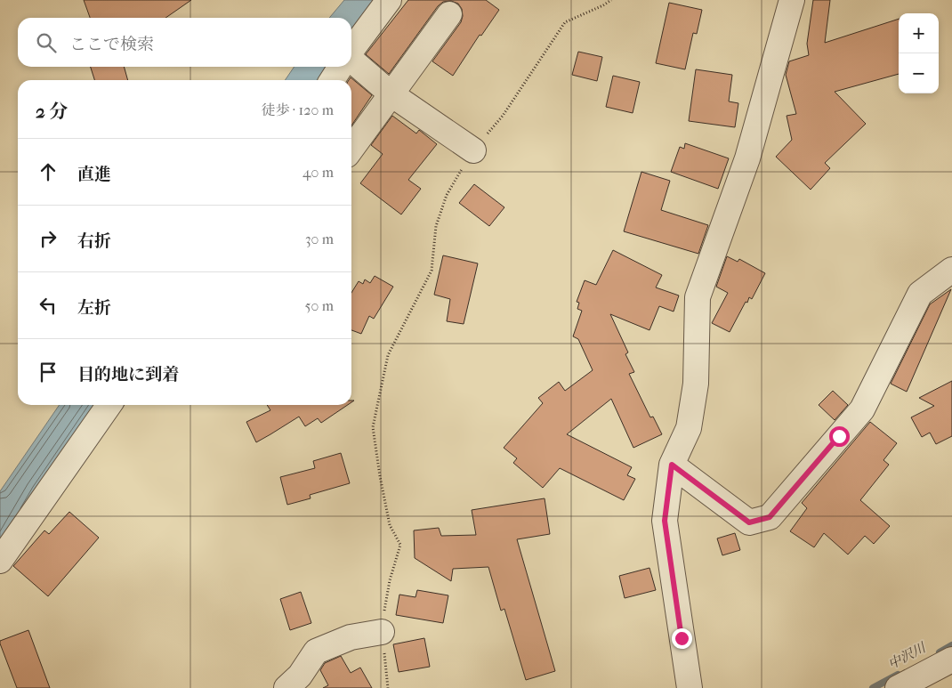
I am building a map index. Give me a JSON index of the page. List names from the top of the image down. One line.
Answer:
{"water":["中沢川"],"page":{"map_buttons":["+","−"],"search":"ここで検索","heading":["2 分","徒歩 · 120 m"],"list":[["直進","40 m"],["右折","30 m"],["左折","50 m"],"目的地に到着"]}}
